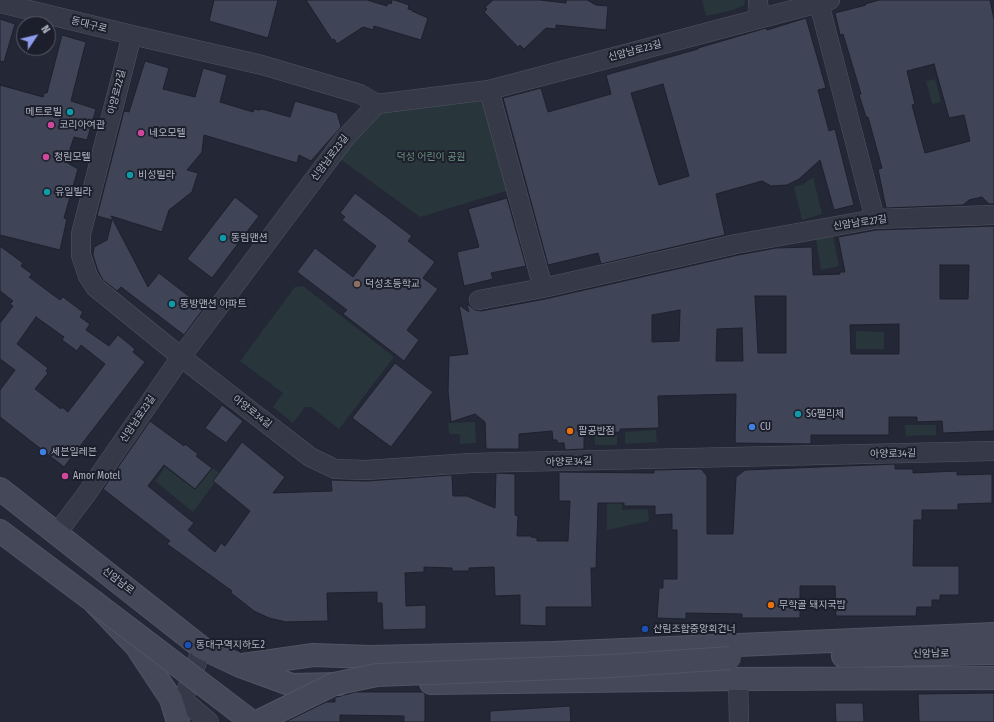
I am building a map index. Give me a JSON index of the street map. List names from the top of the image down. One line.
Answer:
{"streets":{"main road":["신암남로"],"street":["동대구로","신암남로23길","아양로22길","신암남로27길","아양로34길"]},"crossings":[["동대구로","아양로22길"],["신암남로23길","아양로22길"],["신암남로23길","신암남로27길"],["신암남로23길","아양로34길"],["신암남로23길","신암남로"],["아양로22길","아양로34길"]],"parks":["덕성 어린이 공원"],"places":["메트로빌","코리아여관","네오모텔","청림모텔","비성빌라","유일빌라","동림맨션","덕성초등학교","동방맨션 아파트","SG팰리체","CU","팔공반점","세븐일레븐","Amor Motel","무학골 돼지국밥","산림조합중앙회건너","동대구역지하도2"],"north":"top right"}
